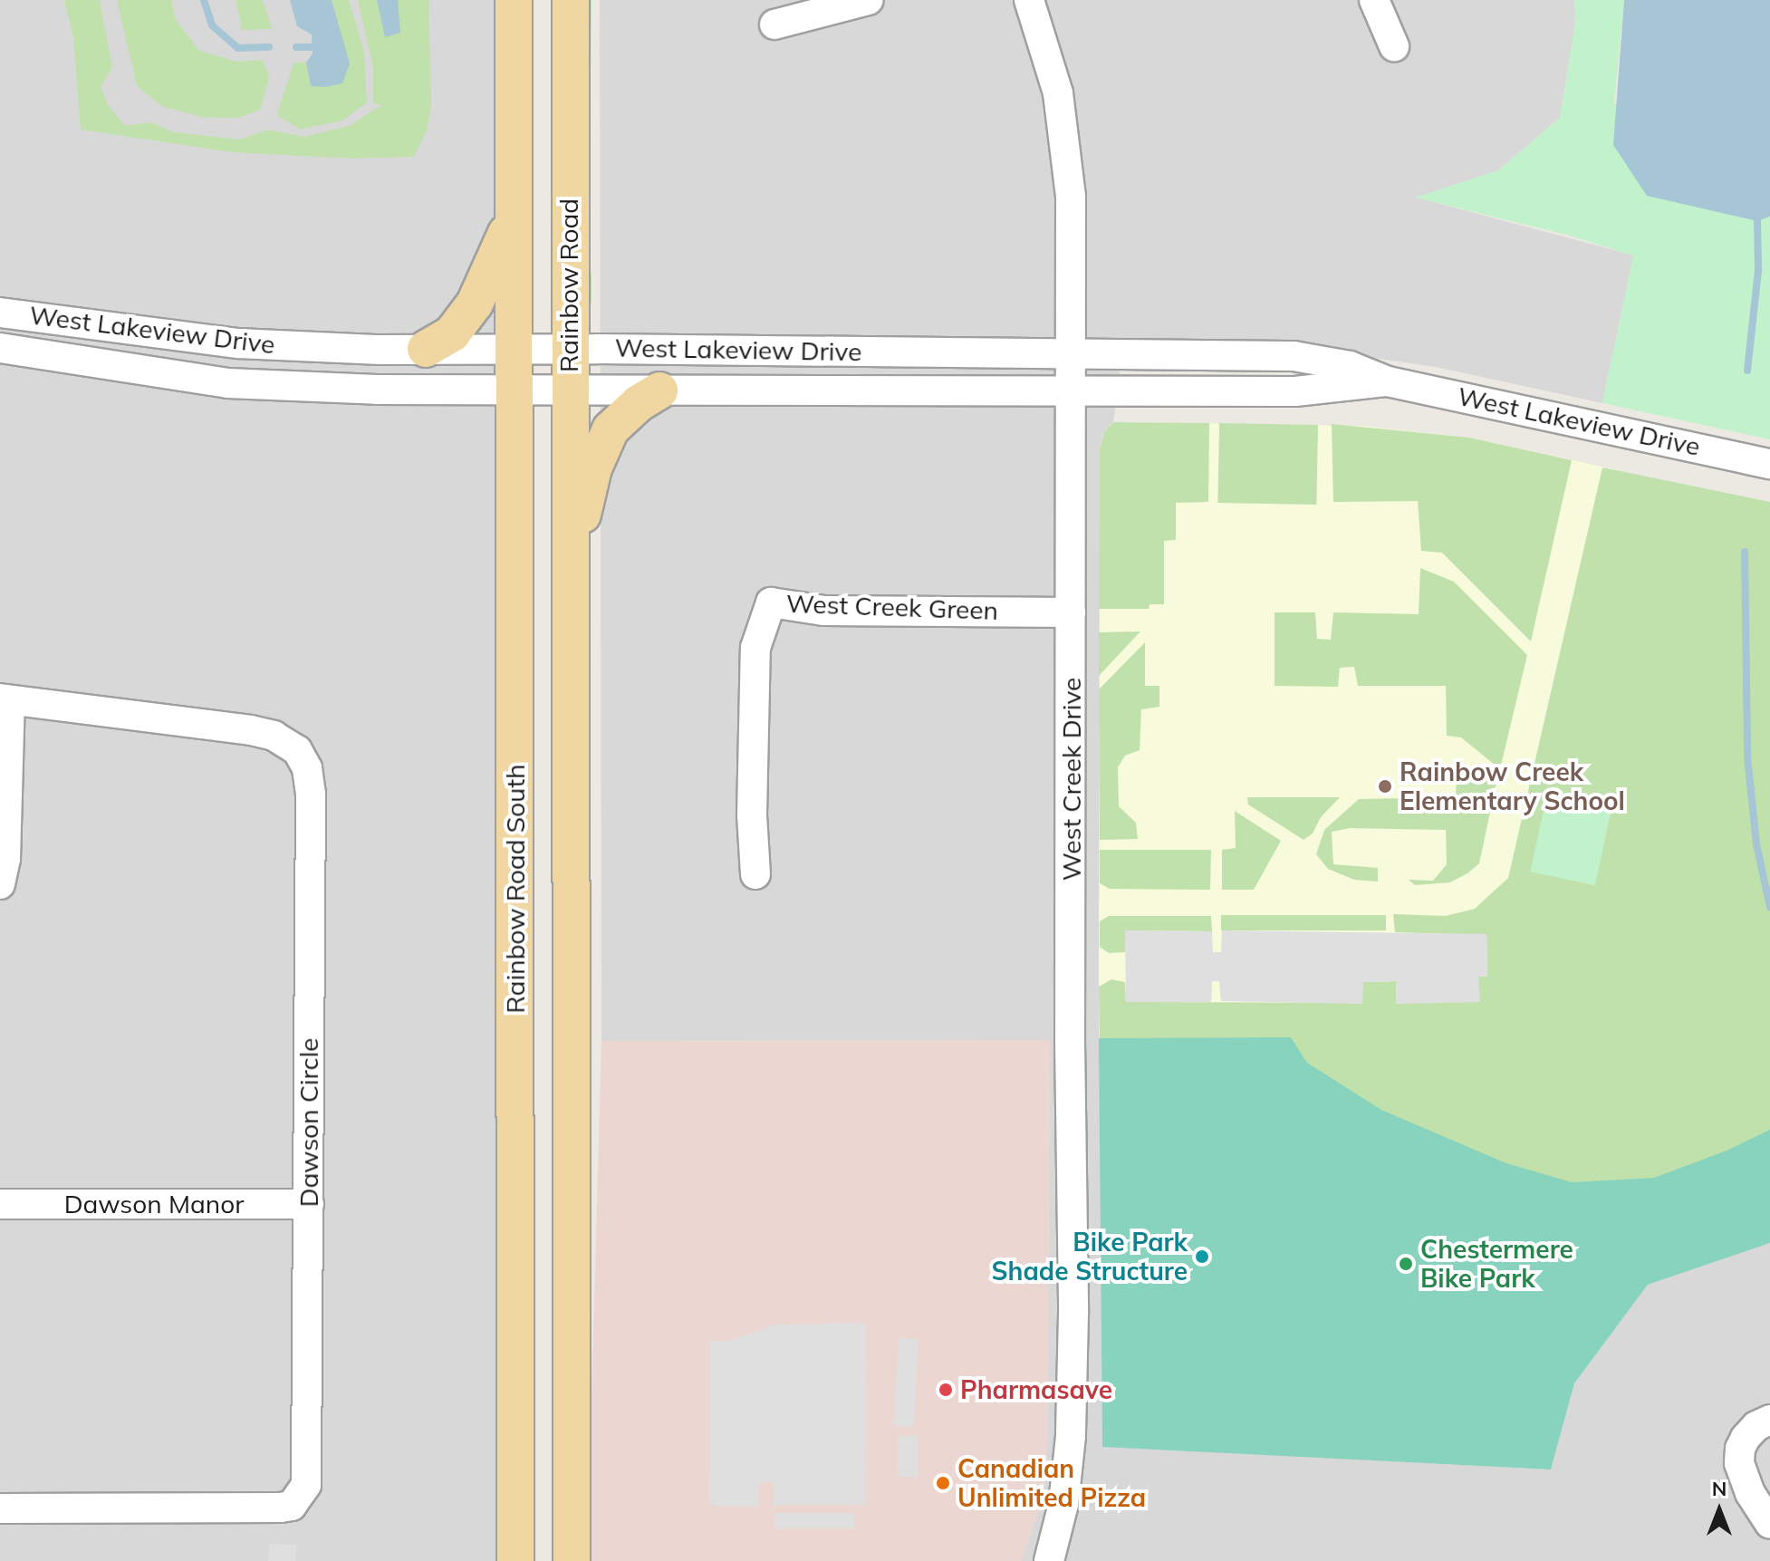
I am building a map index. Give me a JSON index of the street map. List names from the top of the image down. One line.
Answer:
{"streets":{"main road":["Rainbow Road","Rainbow Road South"],"street":["West Lakeview Drive","West Creek Green","West Creek Drive","Dawson Circle","Dawson Manor"]},"crossings":[["Rainbow Road","West Lakeview Drive"],["West Lakeview Drive","West Creek Drive"],["West Lakeview Drive","Rainbow Road South"],["West Creek Green","West Creek Drive"],["Dawson Circle","Dawson Manor"]],"places":["Rainbow Creek Elementary School","Bike Park Shade Structure","Chestermere Bike Park","Pharmasave","Canadian Unlimited Pizza"],"north":"top"}
